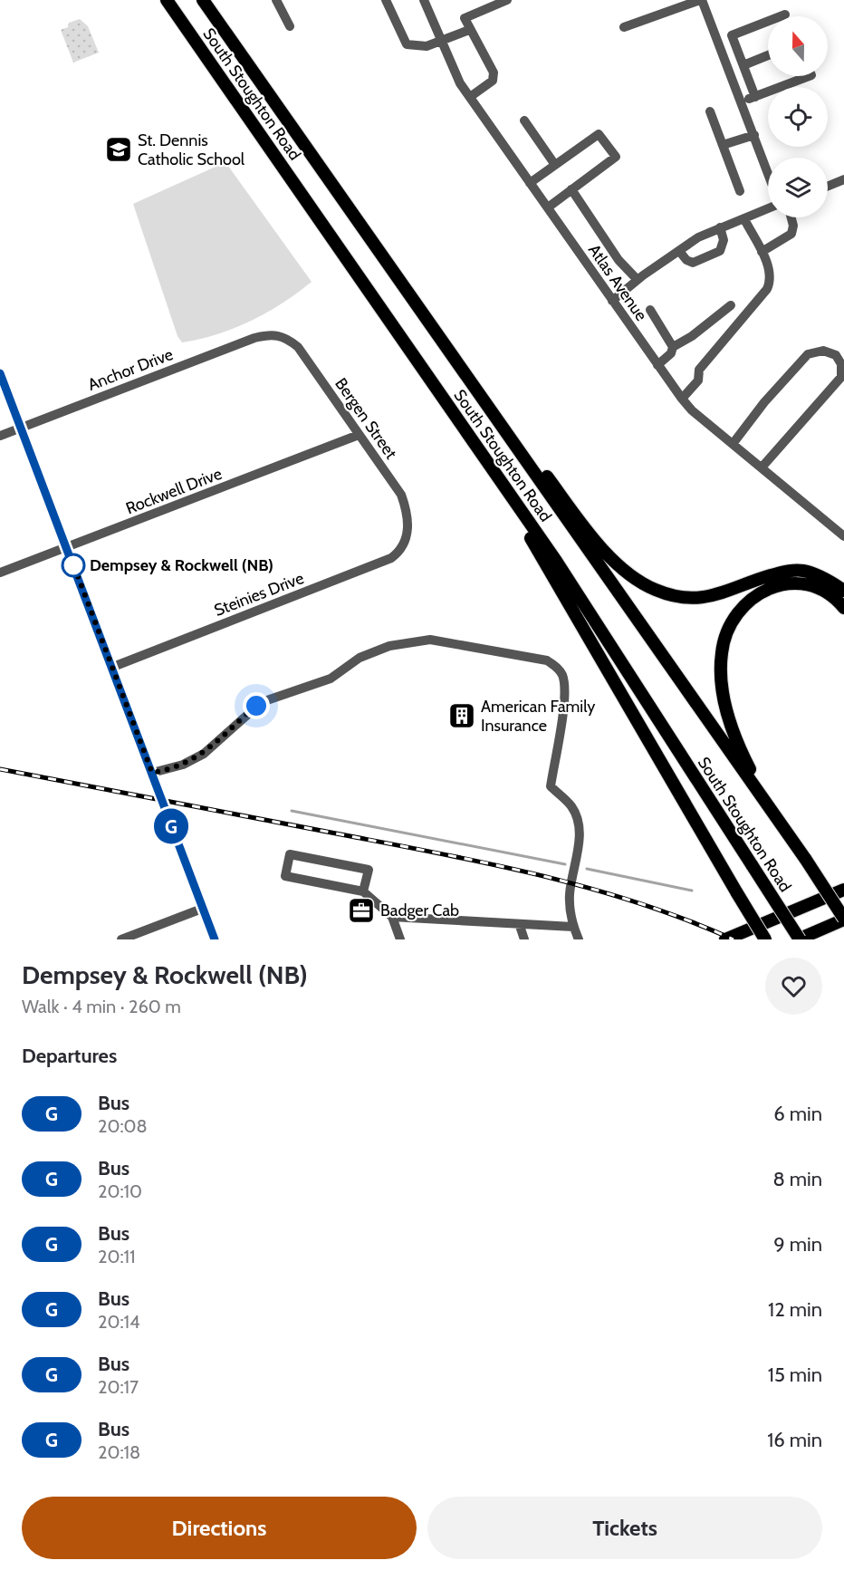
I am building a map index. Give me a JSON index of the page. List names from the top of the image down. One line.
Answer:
{"streets":{"main road":["South Stoughton Road"],"street":["Atlas Avenue","Anchor Drive","Bergen Street","Rockwell Drive","Steinies Drive"]},"crossings":[["Anchor Drive","Bergen Street"],["Bergen Street","Rockwell Drive"],["Bergen Street","Steinies Drive"]],"places":{"school or university":["St. Dennis Catholic School"],"other":["Dempsey & Rockwell (NB)"],"building":["American Family Insurance"],"office":["Badger Cab"]},"lines":["bus line G"],"north":"top","page":{"on_map":"G","heading":[["Dempsey & Rockwell (NB)","Walk · 4 min · 260 m"],"Departures"],"list":[{"mark":"G","name":"Bus","note":"20:08","value":"6 min"},{"mark":"G","name":"Bus","note":"20:10","value":"8 min"},{"mark":"G","name":"Bus","note":"20:11","value":"9 min"},{"mark":"G","name":"Bus","note":"20:14","value":"12 min"},{"mark":"G","name":"Bus","note":"20:17","value":"15 min"},{"mark":"G","name":"Bus","note":"20:18","value":"16 min"}],"buttons":["Directions","Tickets"]}}
